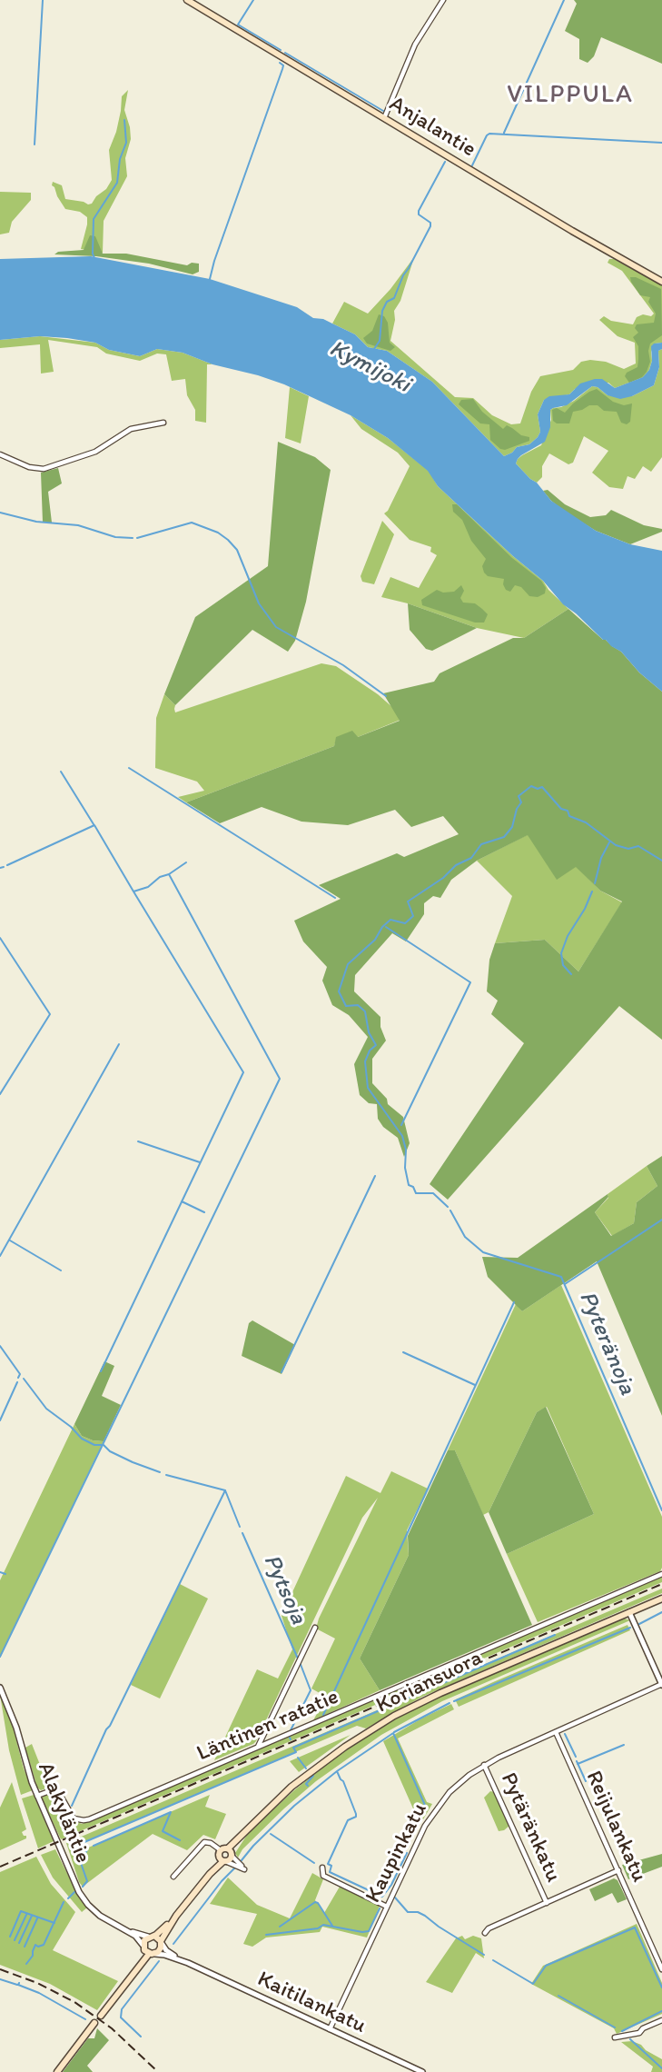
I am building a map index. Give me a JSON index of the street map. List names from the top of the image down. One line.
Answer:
{"streets":{"main road":["Anjalantie","Koriansuora"],"street":["Läntinen ratatie","Alakyläntie","Reijulankatu","Pytäränkatu","Kaupinkatu","Kaitilankatu"]},"crossings":[["Koriansuora","Alakyläntie"],["Koriansuora","Kaitilankatu"],["Läntinen ratatie","Alakyläntie"],["Reijulankatu","Kaupinkatu"],["Pytäränkatu","Kaupinkatu"],["Kaupinkatu","Kaitilankatu"]],"districts":["VILPPULA"],"water":["Kymijoki","Pyteränoja","Pytsoja"]}
